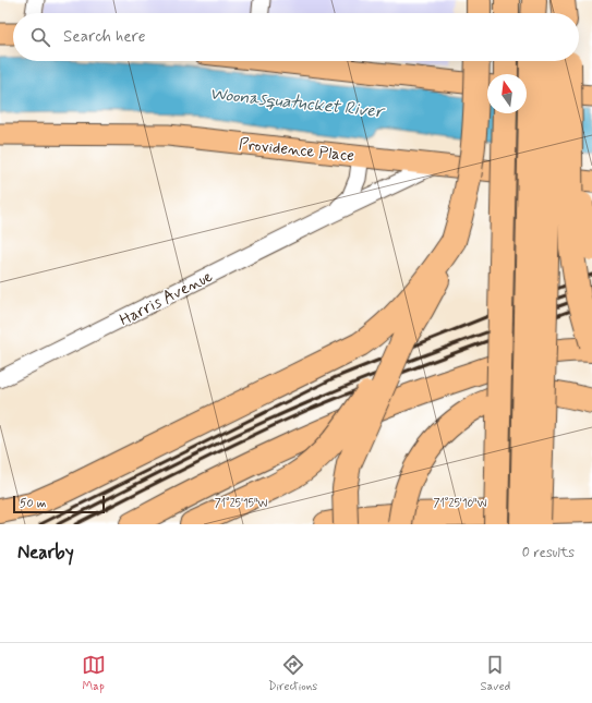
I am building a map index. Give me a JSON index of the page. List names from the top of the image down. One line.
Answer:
{"streets":{"main road":["Providence Place"],"street":["Harris Avenue"]},"crossings":[["Providence Place","Harris Avenue"]],"water":["Woonasquatucket River"],"scale_bar":"50 m","north":"top","page":{"search":"Search here","scale":"50 m","heading":["Nearby","0 results"],"nav":["Map","Directions","Saved"]},"coordinates":["71°25'15\"W","71°25'10\"W"]}
